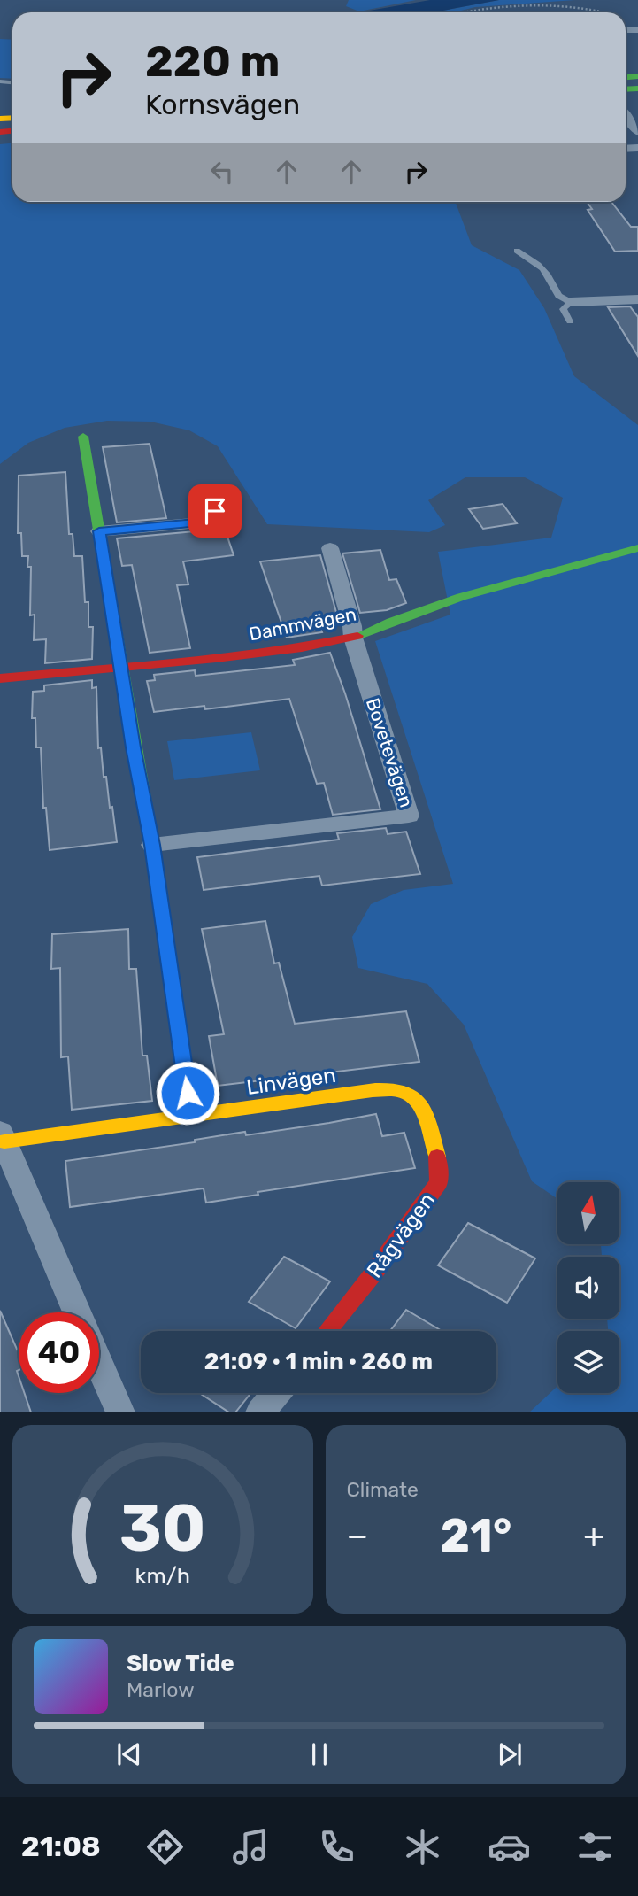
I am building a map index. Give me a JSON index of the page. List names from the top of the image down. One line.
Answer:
{"streets":{"main road":["Dammvägen","Linvägen","Rågvägen"],"street":["Bovetevägen"]},"crossings":[["Dammvägen","Bovetevägen"],["Linvägen","Rågvägen"]],"north":"top","page":{"turn":["220 m","Kornsvägen"],"limit":"40","trip":"21:09 · 1 min · 260 m","tile":"Climate","heat":["−","21°","+"],"song":["Slow Tide","Marlow"],"tabs":"21:08","gauge":["30","km/h"]}}
